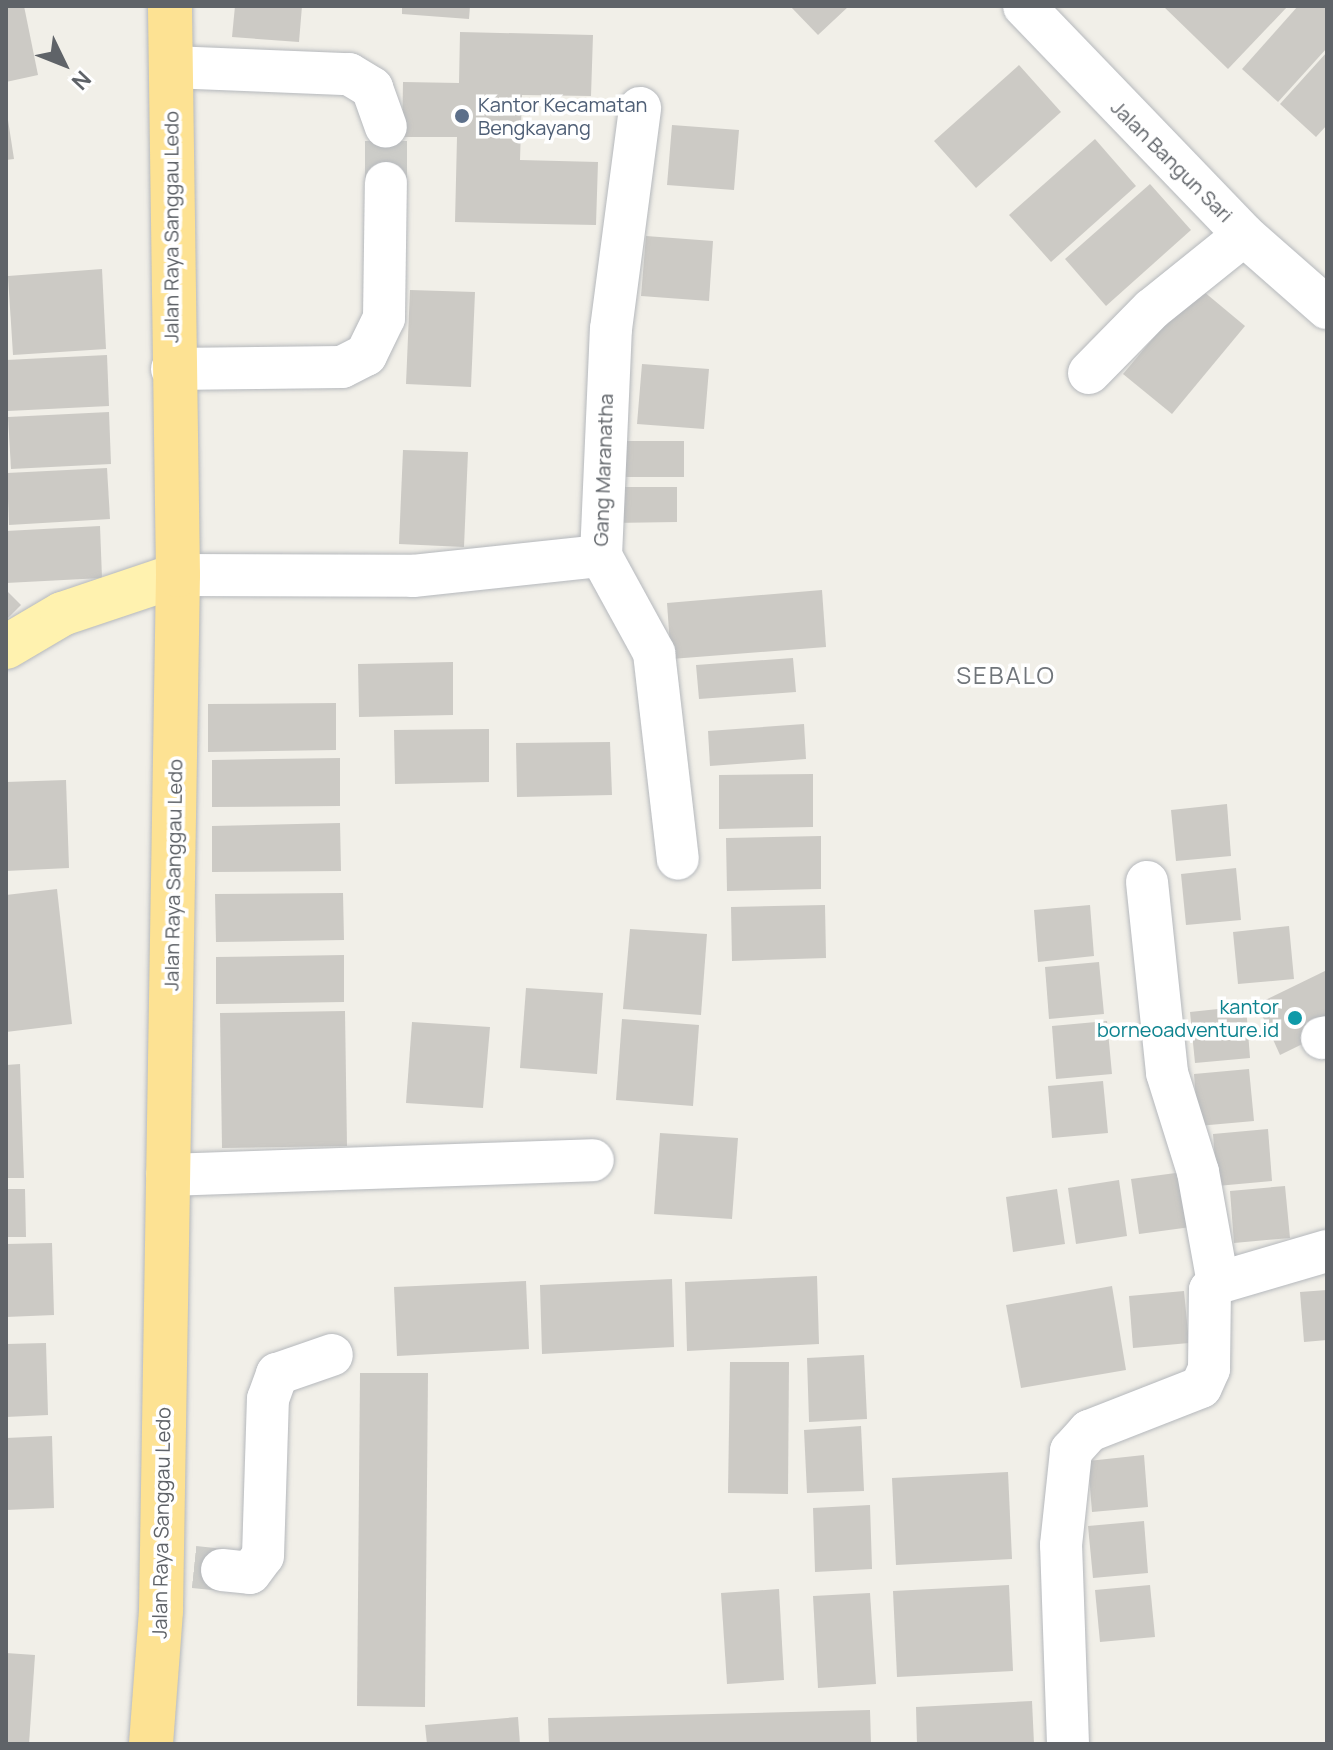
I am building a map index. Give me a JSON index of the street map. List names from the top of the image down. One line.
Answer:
{"streets":{"highway":["Jalan Raya Sanggau Ledo"],"street":["Jalan Bangun Sari","Gang Maranatha"]},"crossings":[["Jalan Raya Sanggau Ledo","Gang Maranatha"]],"districts":["SEBALO"],"places":["Kantor Kecamatan Bengkayang","kantor borneoadventure.id"],"north":"bottom right"}
